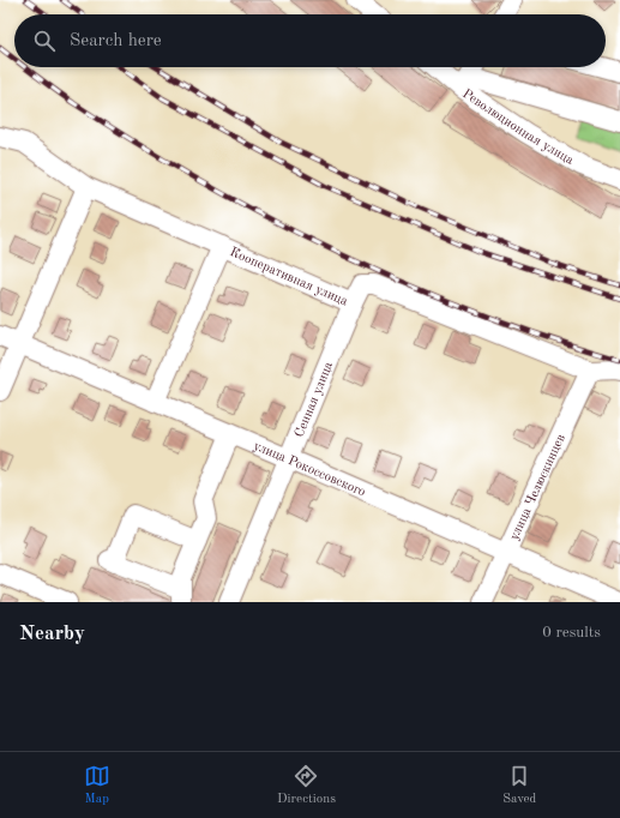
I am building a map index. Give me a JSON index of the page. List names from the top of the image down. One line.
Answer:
{"streets":{"street":["Революционная улица","Кооперативная улица","Сенная улица","улица Рокоссовского","улица Челюскинцев"]},"crossings":[["Кооперативная улица","Сенная улица"],["Кооперативная улица","улица Челюскинцев"],["Сенная улица","улица Рокоссовского"],["улица Рокоссовского","улица Челюскинцев"]],"page":{"search":"Search here","heading":["Nearby","0 results"],"nav":["Map","Directions","Saved"]}}
